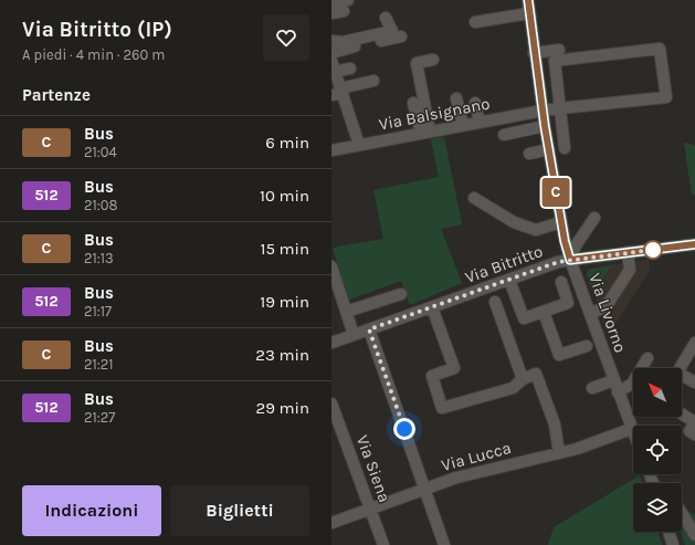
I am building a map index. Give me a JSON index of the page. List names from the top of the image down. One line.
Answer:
{"streets":{"main road":["Via Bitritto"],"street":["Via Balsignano","Via Livorno","Via Lucca","Via Siena"]},"crossings":[["Via Bitritto","Via Livorno"],["Via Livorno","Via Lucca"],["Via Lucca","Via Siena"]],"lines":["bus line C"],"north":"top left","page":{"heading":[["Via Bitritto (IP)","A piedi · 4 min · 260 m"],"Partenze"],"on_map":"C","list":[{"mark":"C","name":"Bus","note":"21:04","value":"6 min"},{"mark":"512","name":"Bus","note":"21:08","value":"10 min"},{"mark":"C","name":"Bus","note":"21:13","value":"15 min"},{"mark":"512","name":"Bus","note":"21:17","value":"19 min"},{"mark":"C","name":"Bus","note":"21:21","value":"23 min"},{"mark":"512","name":"Bus","note":"21:27","value":"29 min"}],"buttons":["Indicazioni","Biglietti"]}}
